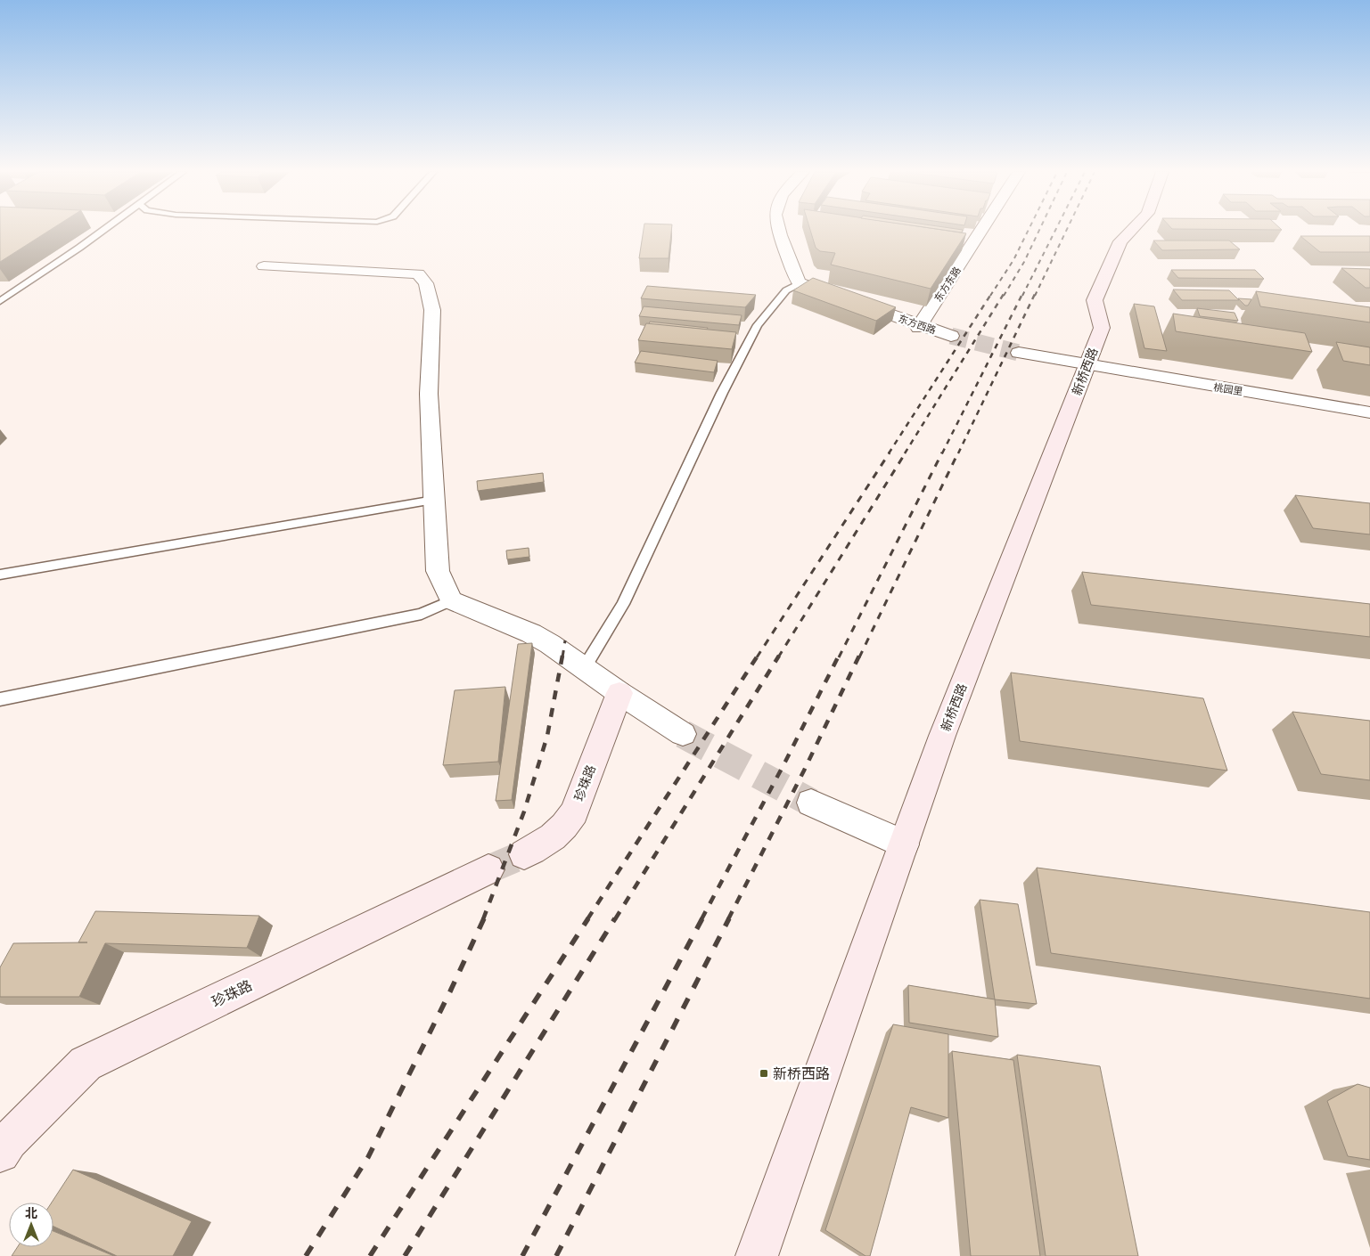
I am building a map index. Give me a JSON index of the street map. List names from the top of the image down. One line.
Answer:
{"streets":{"street":["东方东路","东方西路","新桥西路","桃园里","珍珠路"]},"crossings":[["东方东路","东方西路"],["新桥西路","桃园里"]],"places":{"transit":["新桥西路"]},"north":"top"}
